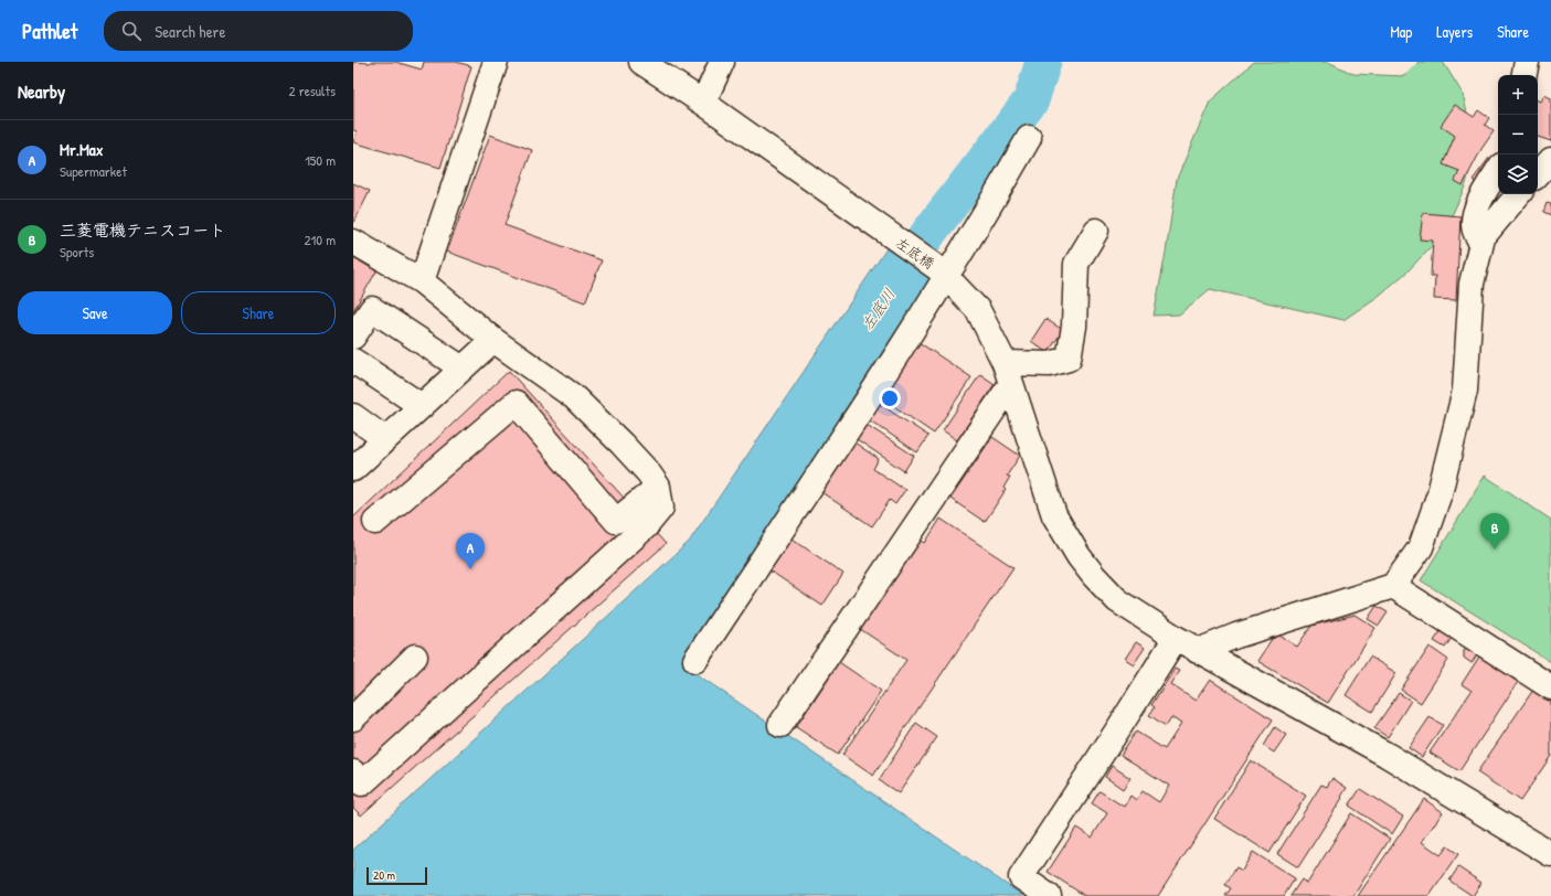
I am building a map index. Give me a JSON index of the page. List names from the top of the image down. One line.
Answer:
{"streets":{"street":["左底橋"]},"water":["左底川"],"scale_bar":"20 m","page":{"header":"Pathlet","search":"Search here","nav":["Map","Layers","Share"],"heading":["Nearby","2 results"],"map_buttons":["+","−"],"list":[{"mark":"A","name":"Mr.Max","note":"Supermarket","value":"150 m"},{"mark":"B","name":"三菱電機テニスコート","note":"Sports","value":"210 m"}],"buttons":["Save","Share"],"pins":["B","A"],"scale":"20 m"}}
